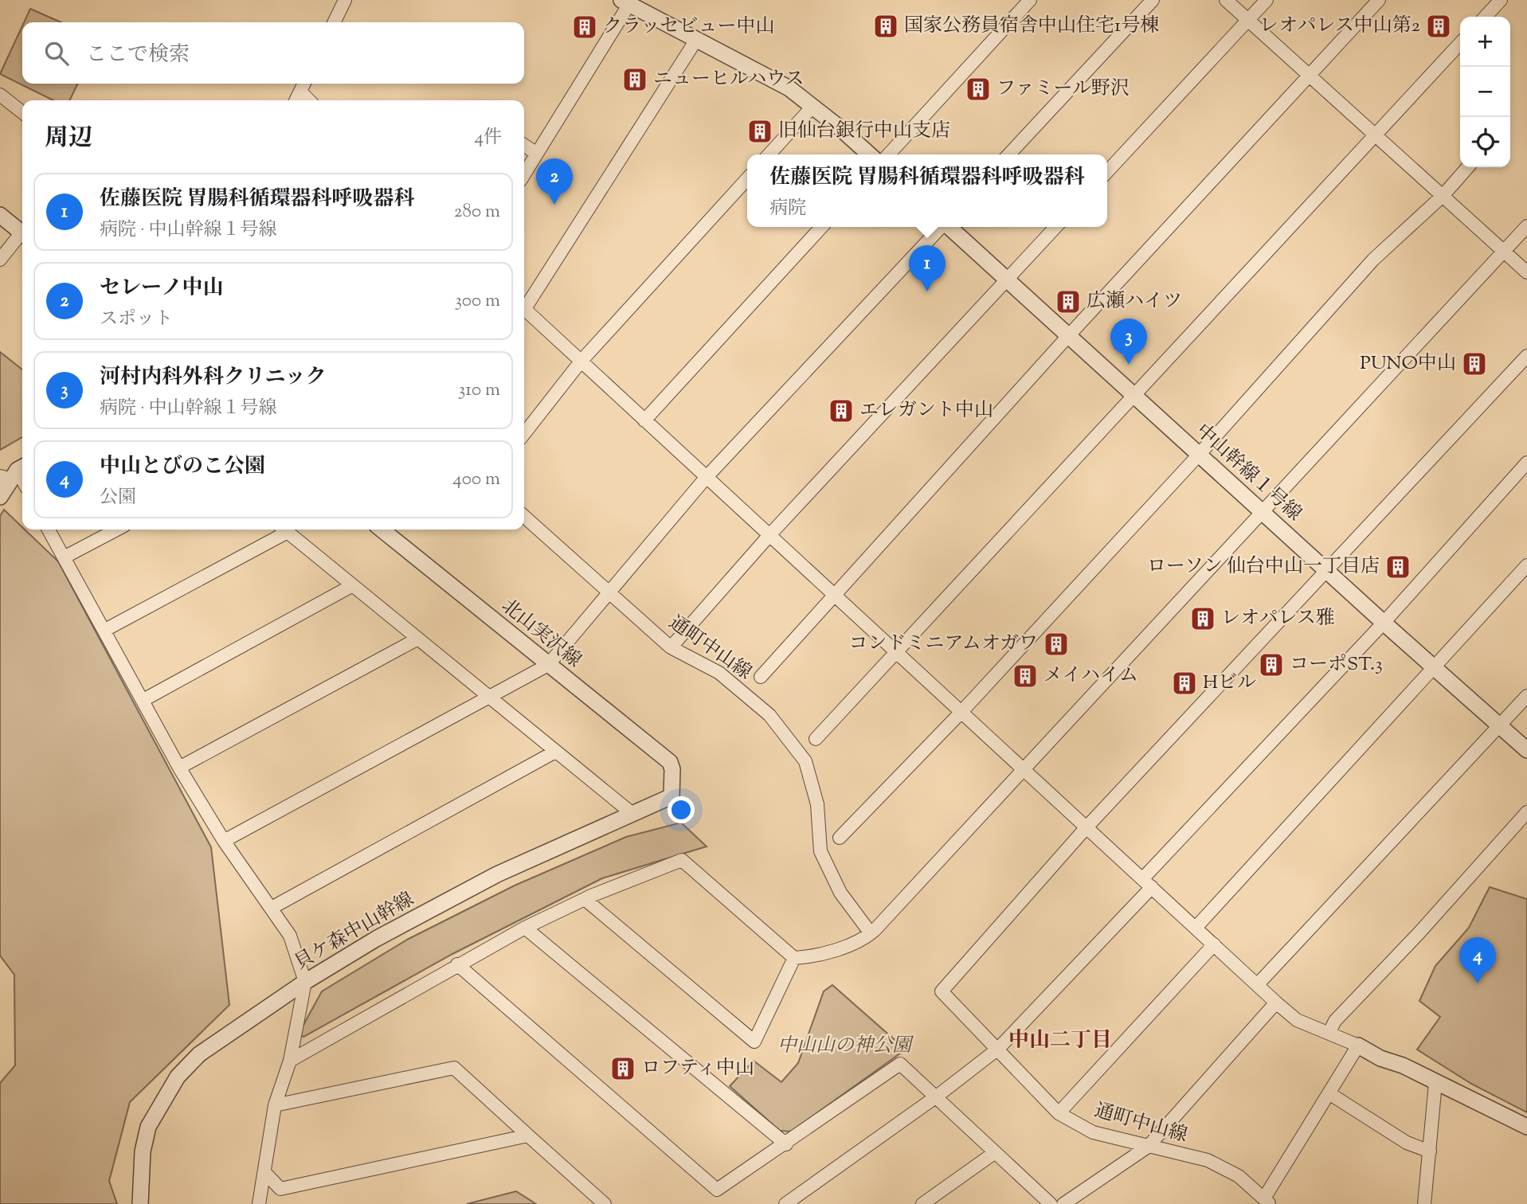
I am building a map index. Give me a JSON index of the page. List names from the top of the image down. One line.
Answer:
{"streets":{"street":["中山幹線１号線","北山実沢線","通町中山線","貝ケ森中山幹線"]},"crossings":[["北山実沢線","貝ケ森中山幹線"]],"districts":["中山二丁目"],"parks":["中山山の神公園"],"places":{"building":["国家公務員宿舎中山住宅1号棟","レオパレス中山第2","クラッセビュー中山","ニューヒルハウス","ファミール野沢","旧仙台銀行中山支店","広瀬ハイツ","PUNO中山","エレガント中山","ローソン 仙台中山一丁目店","レオパレス雅","コンドミニアムオガワ","コーポST.3","メイハイム","Hビル","ロフティ中山"]},"page":{"map_buttons":["+","−"],"search":"ここで検索","heading":["周辺","4件"],"popup":["佐藤医院 胃腸科循環器科呼吸器科","病院"],"pins":["2","1","3","4"],"list":[{"mark":"1","name":"佐藤医院 胃腸科循環器科呼吸器科","note":"病院 · 中山幹線１号線","value":"280 m"},{"mark":"2","name":"セレーノ中山","note":"スポット","value":"300 m"},{"mark":"3","name":"河村内科外科クリニック","note":"病院 · 中山幹線１号線","value":"310 m"},{"mark":"4","name":"中山とびのこ公園","note":"公園","value":"400 m"}]}}
